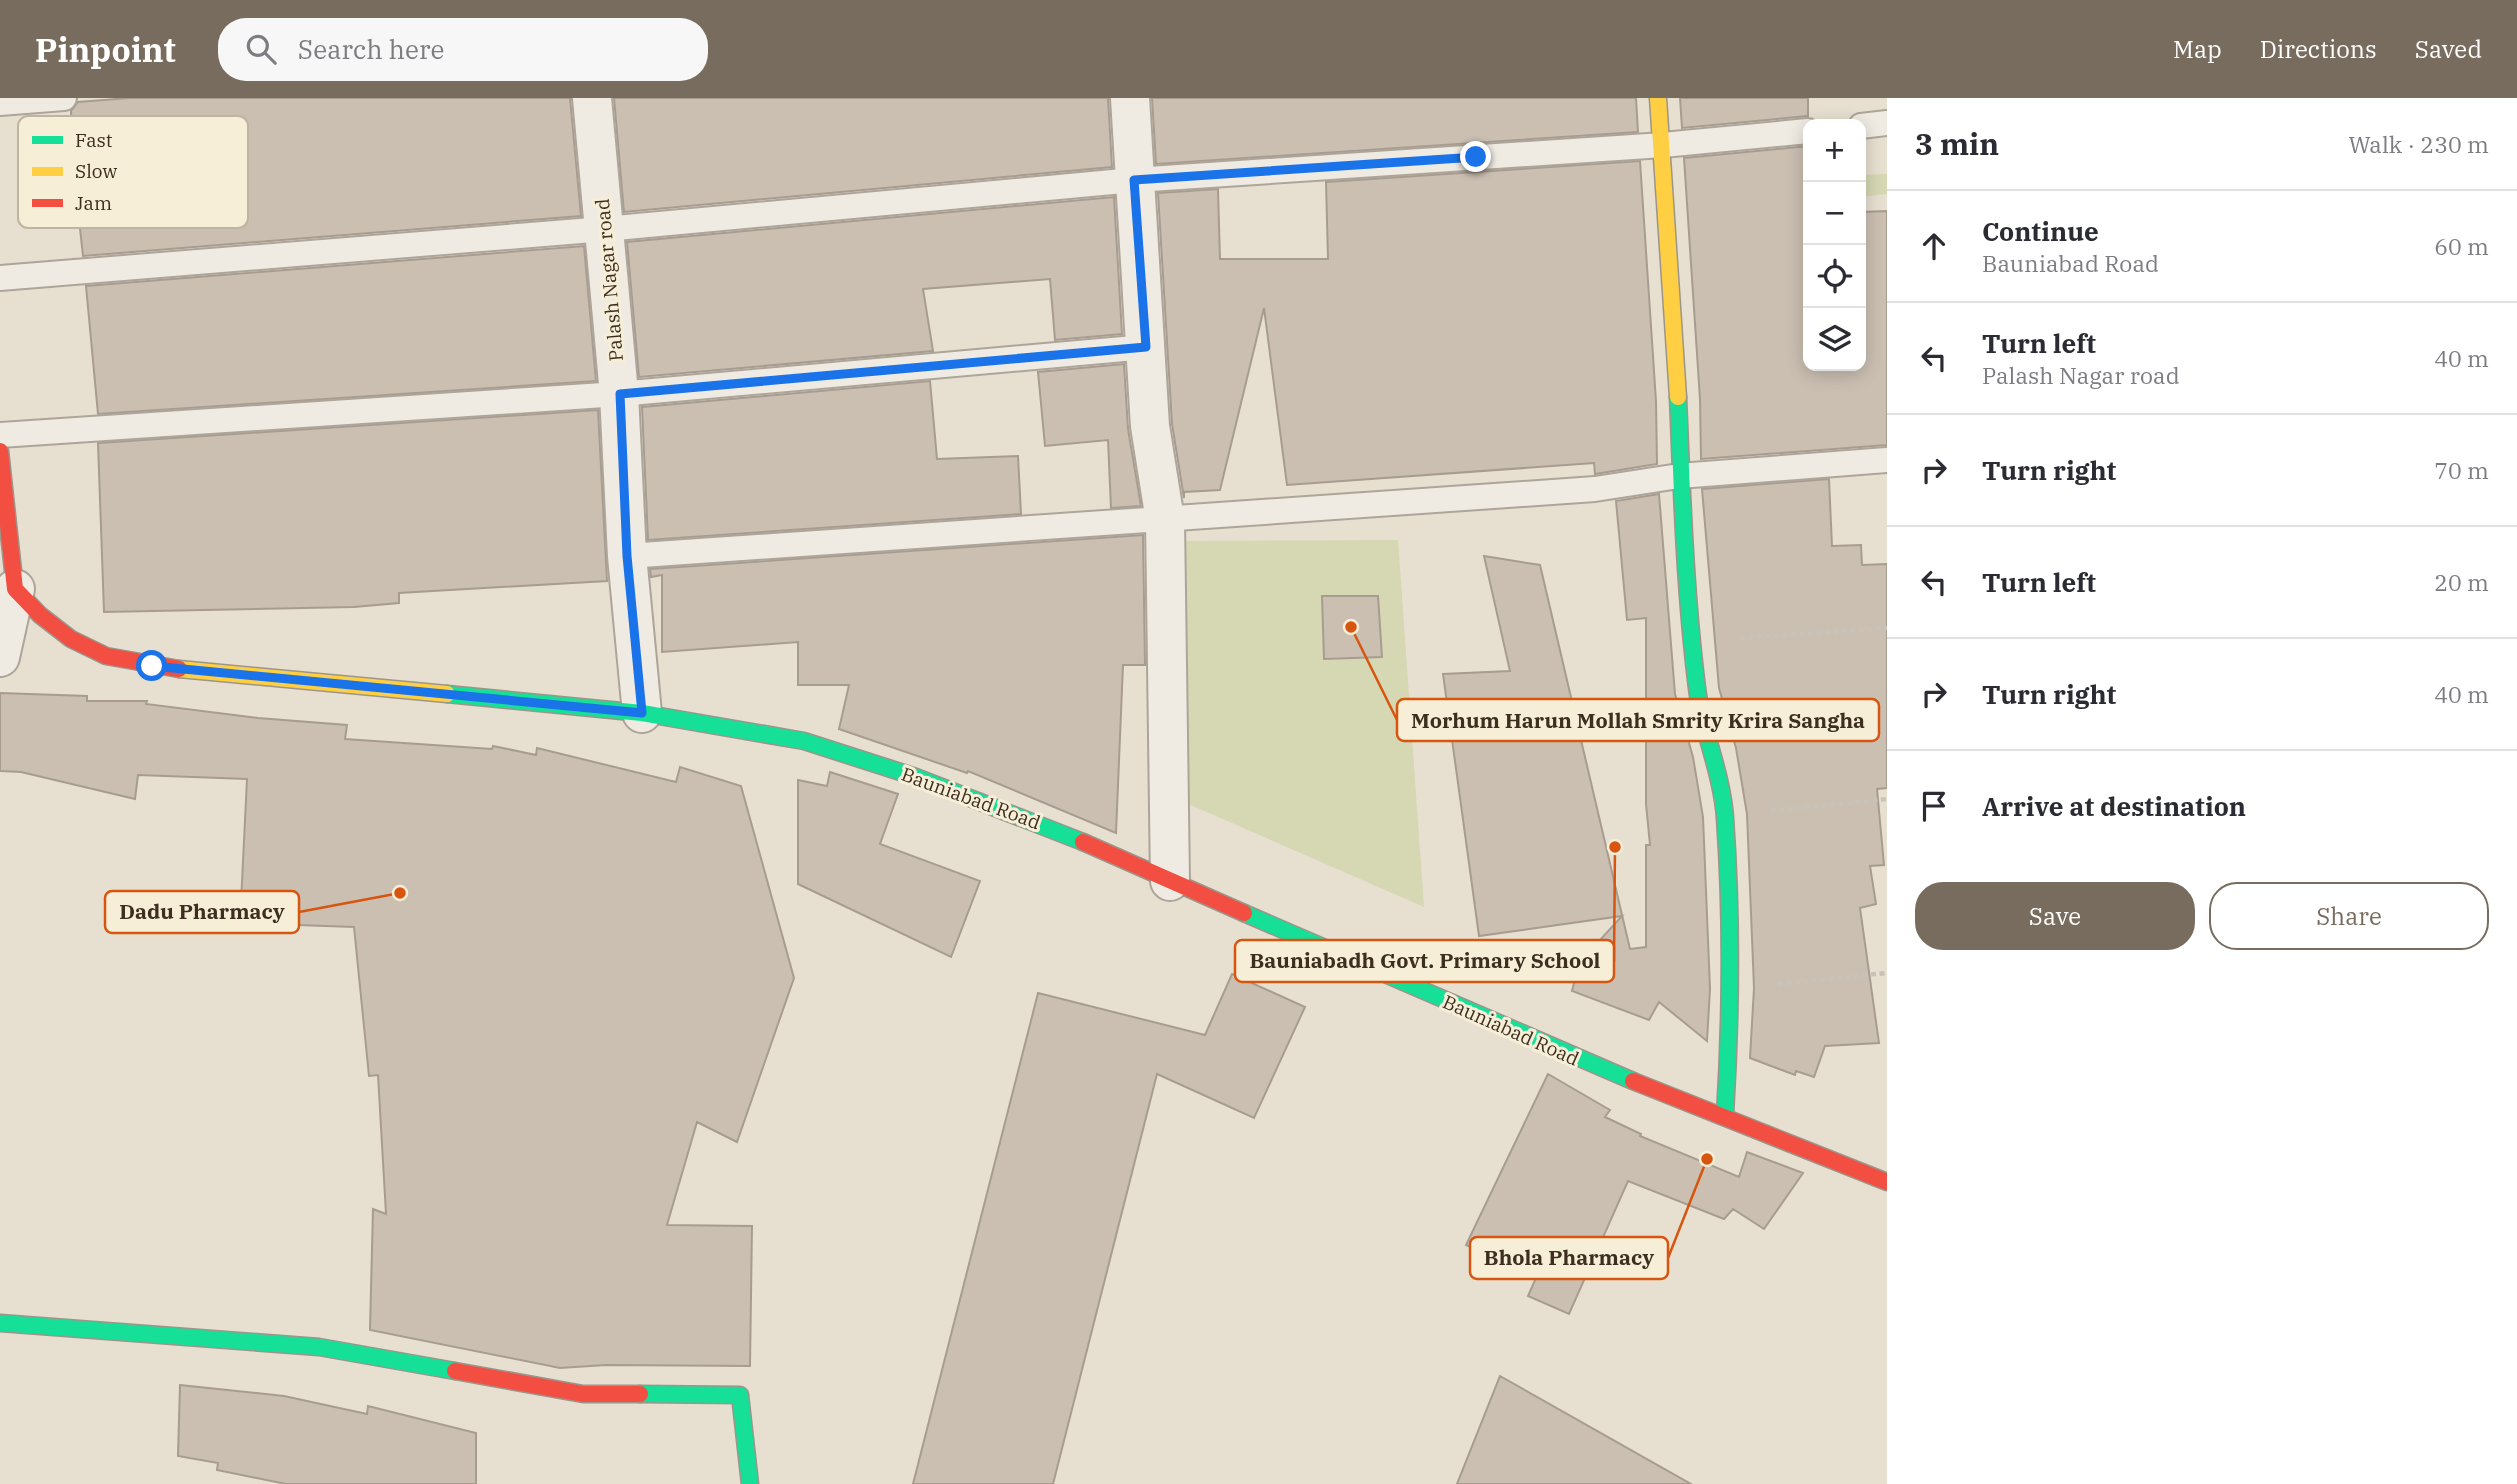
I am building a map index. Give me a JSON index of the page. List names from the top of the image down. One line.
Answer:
{"streets":{"street":["Palash Nagar road","Bauniabad Road"]},"crossings":[["Palash Nagar road","Bauniabad Road"]],"places":["Morhum Harun Mollah Smrity Krira Sangha","Bauniabadh Govt. Primary School","Dadu Pharmacy","Bhola Pharmacy"],"legend":["Fast","Slow","Jam"],"page":{"header":"Pinpoint","search":"Search here","nav":["Map","Directions","Saved"],"heading":["3 min","Walk · 230 m"],"map_buttons":["+","−"],"list":[["Continue","Bauniabad Road","60 m"],["Turn left","Palash Nagar road","40 m"],["Turn right","70 m"],["Turn left","20 m"],["Turn right","40 m"],"Arrive at destination"],"buttons":["Save","Share"]}}
